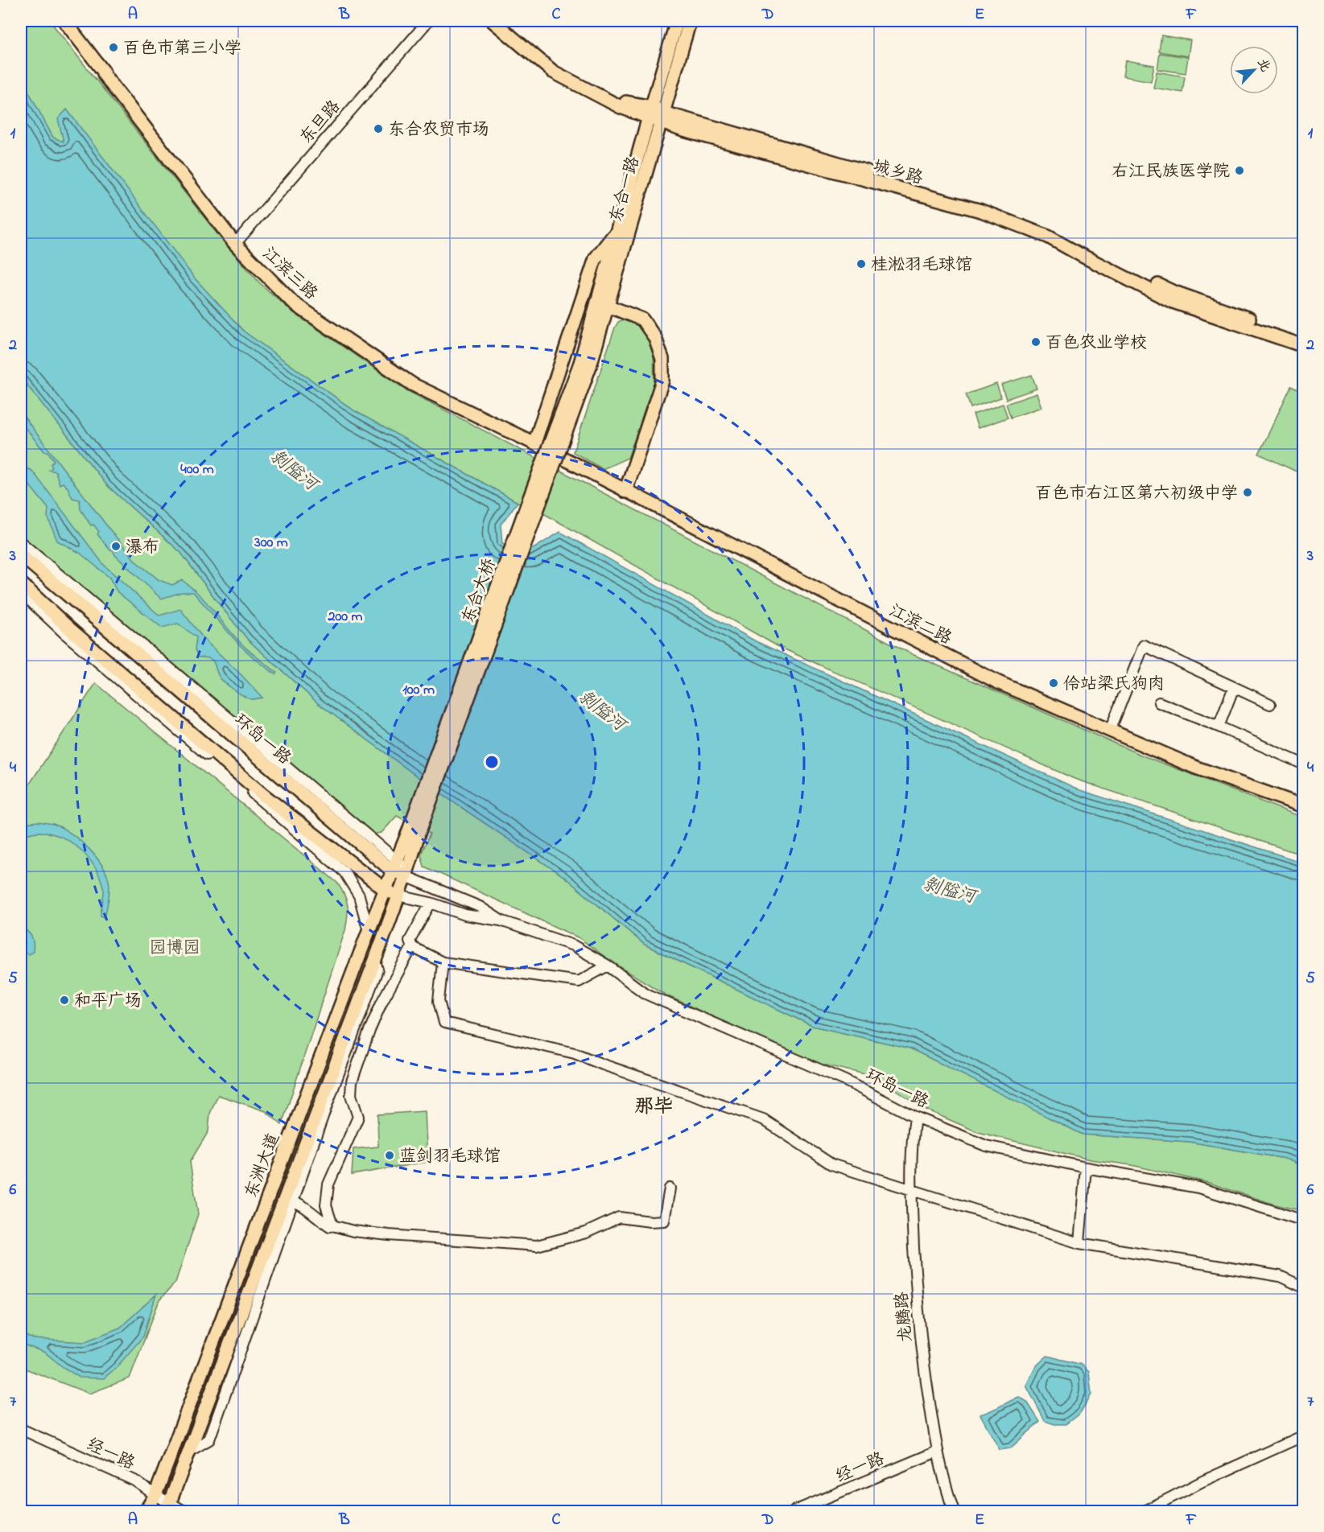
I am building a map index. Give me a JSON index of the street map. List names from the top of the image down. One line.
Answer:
{"streets":{"main road":["城乡路","东合一路","江滨三路","东合大桥","江滨二路","环岛一路","东洲大道"],"street":["东旦路","龙腾路","经一路"]},"crossings":[["东旦路","江滨三路"],["城乡路","东合一路"],["东合一路","东合大桥"],["江滨三路","江滨二路"],["东合大桥","东洲大道"],["环岛一路","东洲大道"],["环岛一路","龙腾路"],["东洲大道","经一路"],["龙腾路","经一路"]],"districts":["那毕"],"water":["剥隘河"],"parks":["园博园"],"places":["百色市第三小学","东合农贸市场","右江民族医学院","桂淞羽毛球馆","百色农业学校","百色市右江区第六初级中学","瀑布","伶站梁氏狗肉","和平广场","蓝剑羽毛球馆"],"north":"top right","grid":{"columns":["A","B","C","D","E","F"],"rows":["1","2","3","4","5","6","7"]},"rings":["400 m","300 m","200 m","100 m"]}
